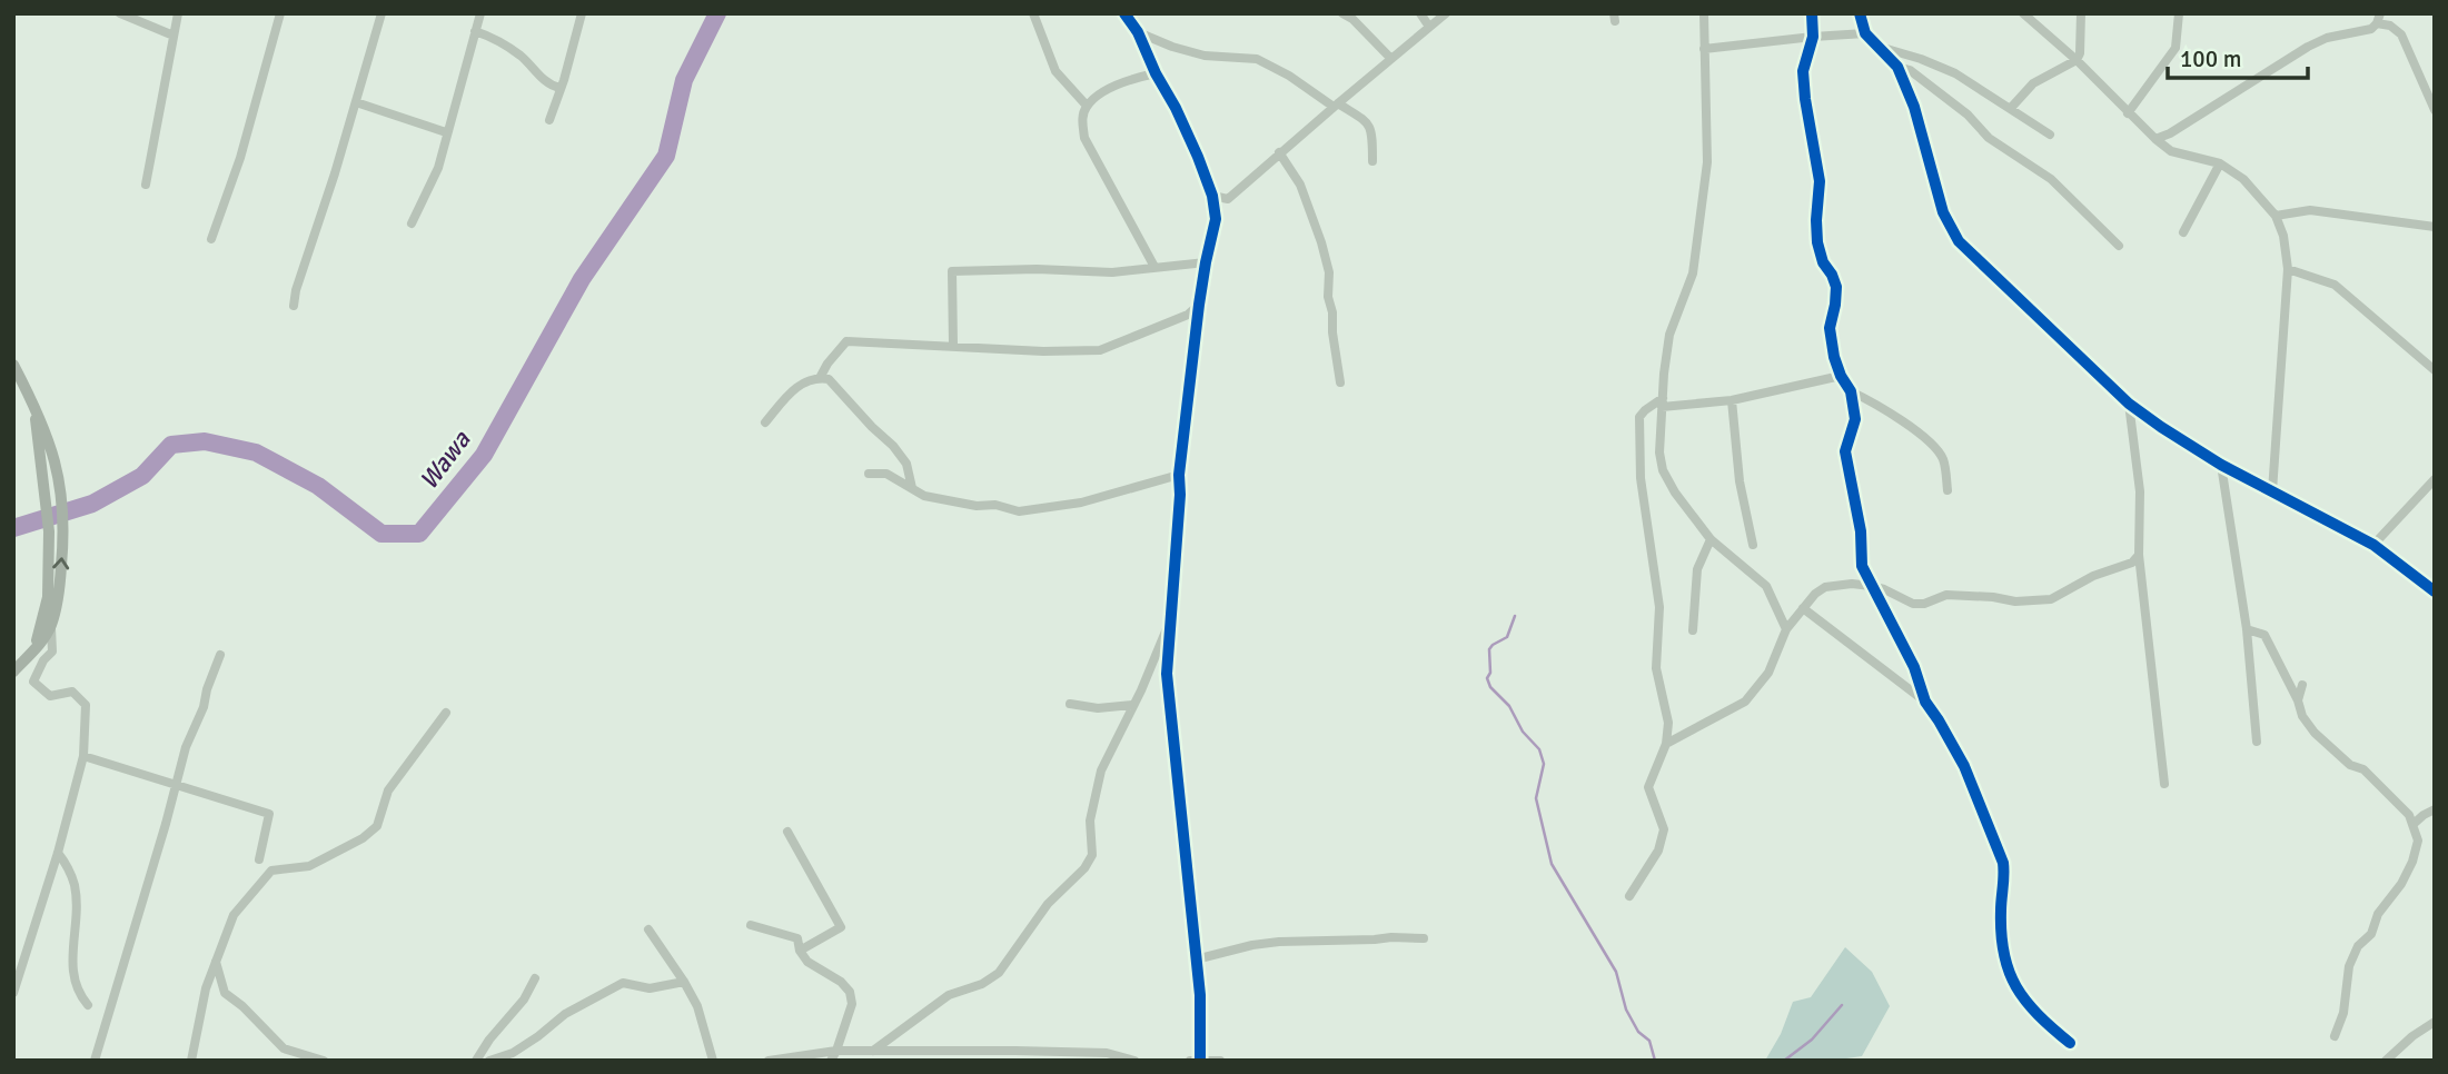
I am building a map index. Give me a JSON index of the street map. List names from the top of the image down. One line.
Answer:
{"water":["Wawa"],"scale_bar":"100 m"}
